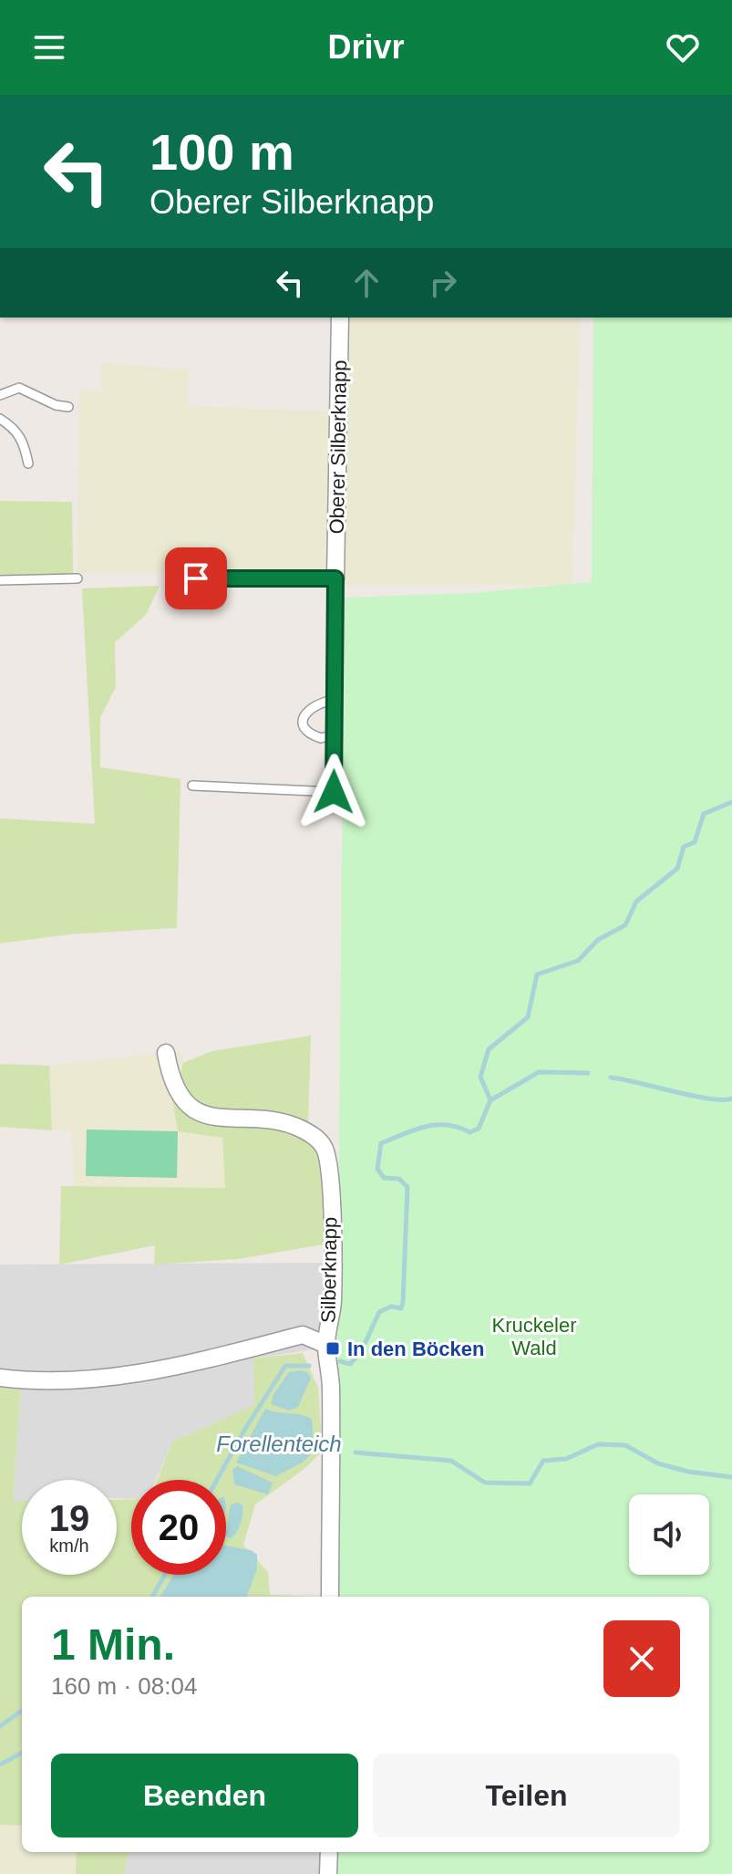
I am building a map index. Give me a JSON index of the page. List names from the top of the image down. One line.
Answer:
{"streets":{"street":["Oberer Silberknapp","Silberknapp"]},"water":["Forellenteich"],"parks":["Kruckeler Wald"],"places":{"transit":["In den Böcken"]},"page":{"header":"Drivr","turn":["100 m","Oberer Silberknapp"],"speed":"19 km/h","limit":"20","heading":["1 Min.","160 m · 08:04"],"buttons":["Beenden","Teilen"]}}
